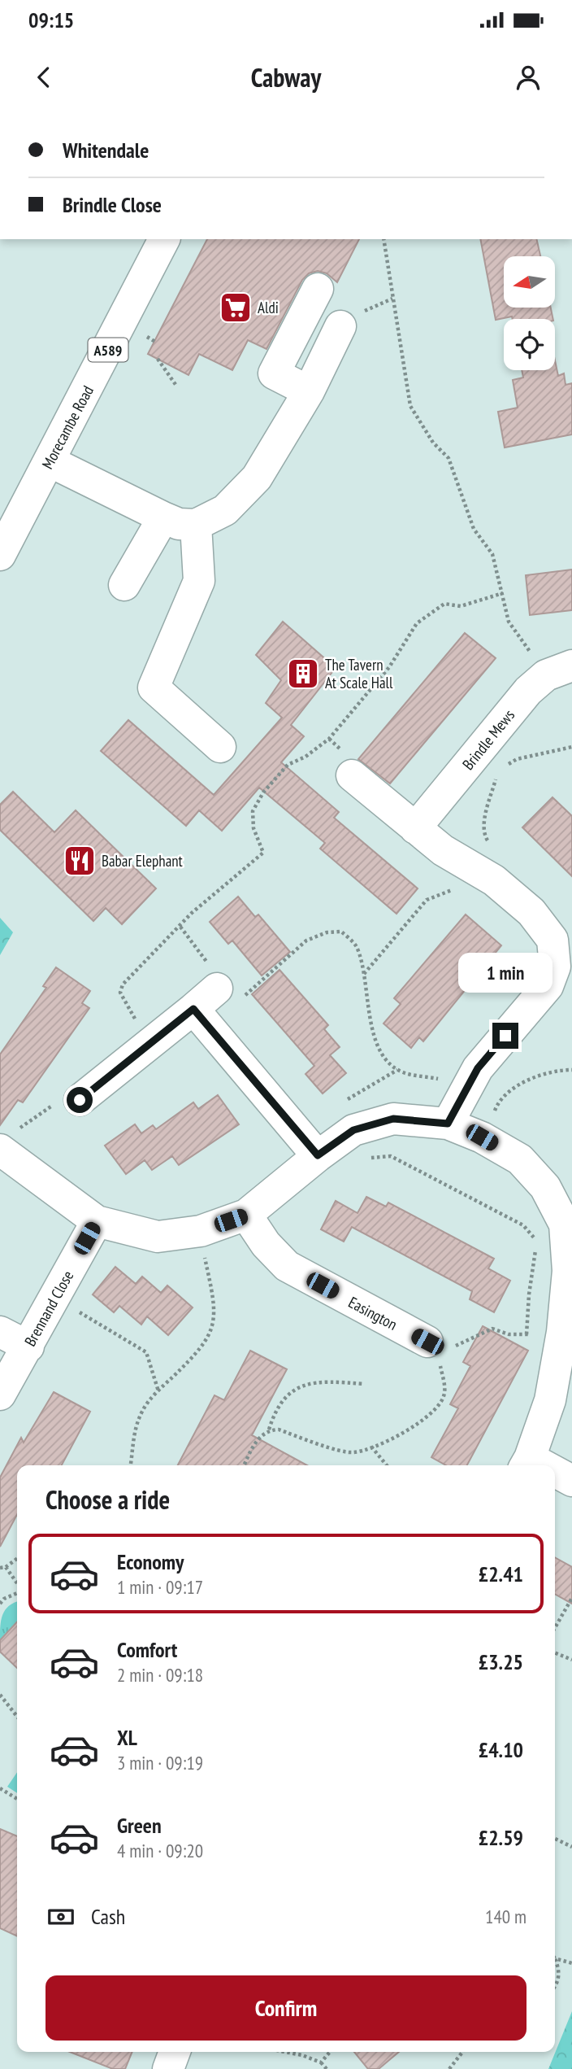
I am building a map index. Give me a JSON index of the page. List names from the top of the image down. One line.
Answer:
{"streets":{"street":["A589","Morecambe Road","Brindle Mews","Brennand Close","Easington"]},"places":{"supermarket":["Aldi"],"building":["The Tavern At Scale Hall"],"restaurant":["Babar Elephant"]},"north":"left","page":{"status":"09:15","header":"Cabway","banner":["Whitendale","Brindle Close"],"bubble":"1 min","heading":"Choose a ride","list":[{"name":"Economy","note":"1 min · 09:17","value":"£2.41"},{"name":"Comfort","note":"2 min · 09:18","value":"£3.25"},{"name":"XL","note":"3 min · 09:19","value":"£4.10"},{"name":"Green","note":"4 min · 09:20","value":"£2.59"}],"pay":["Cash","140 m"],"buttons":"Confirm"}}
